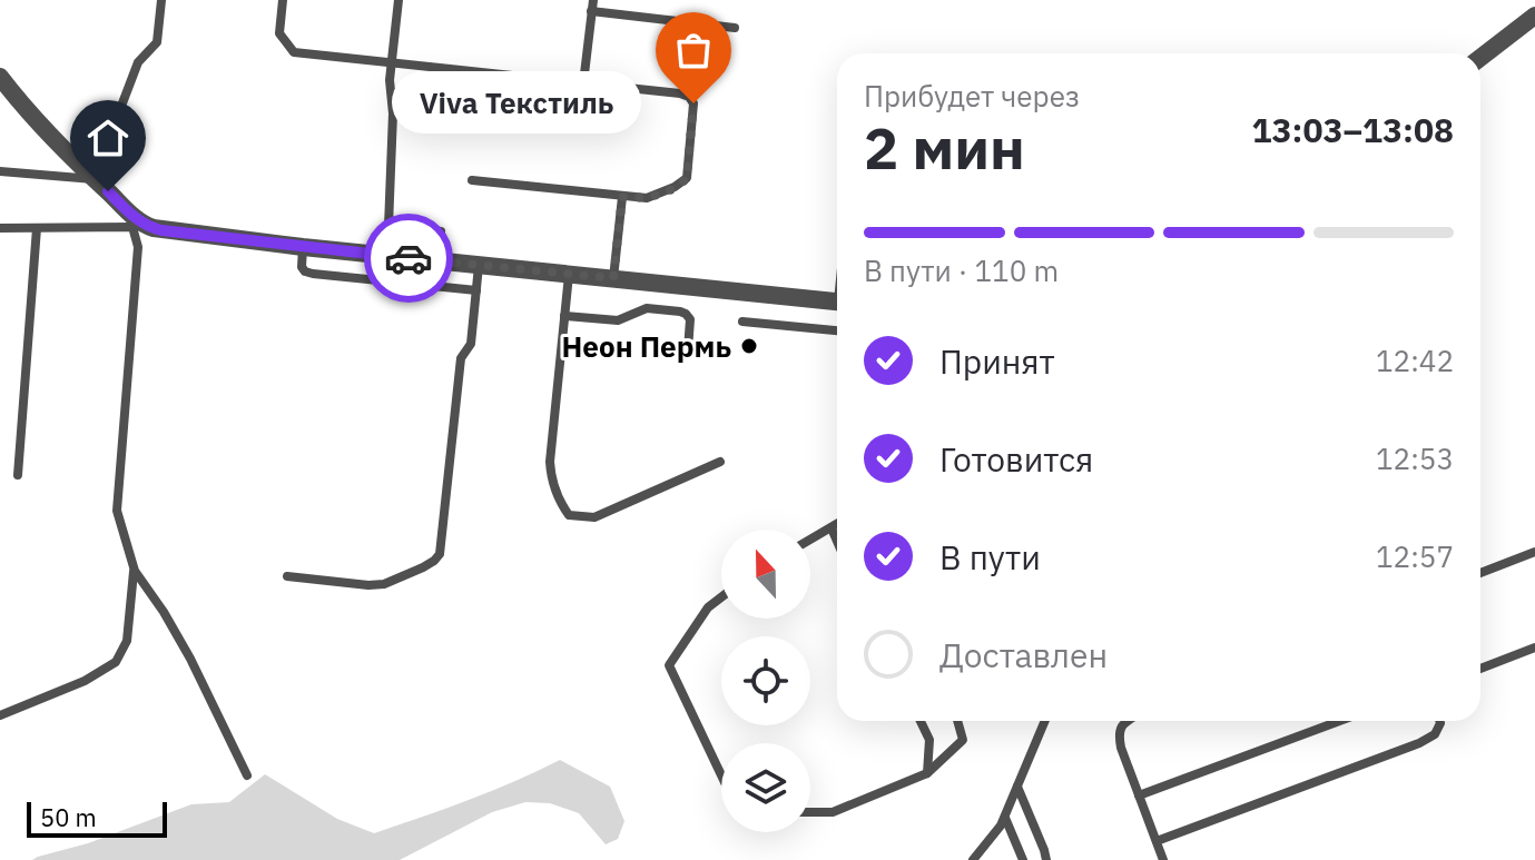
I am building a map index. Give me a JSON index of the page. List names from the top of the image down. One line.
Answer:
{"places":["Viva Текстиль","Неон Пермь"],"scale_bar":"50 m","north":"top","page":{"heading":["2 мин","Прибудет через","13:03–13:08"],"bubble":"Viva Текстиль","bar":"В пути · 110 m","list":[["Принят","12:42"],["Готовится","12:53"],["В пути","12:57"],"Доставлен"],"scale":"50 m"}}
